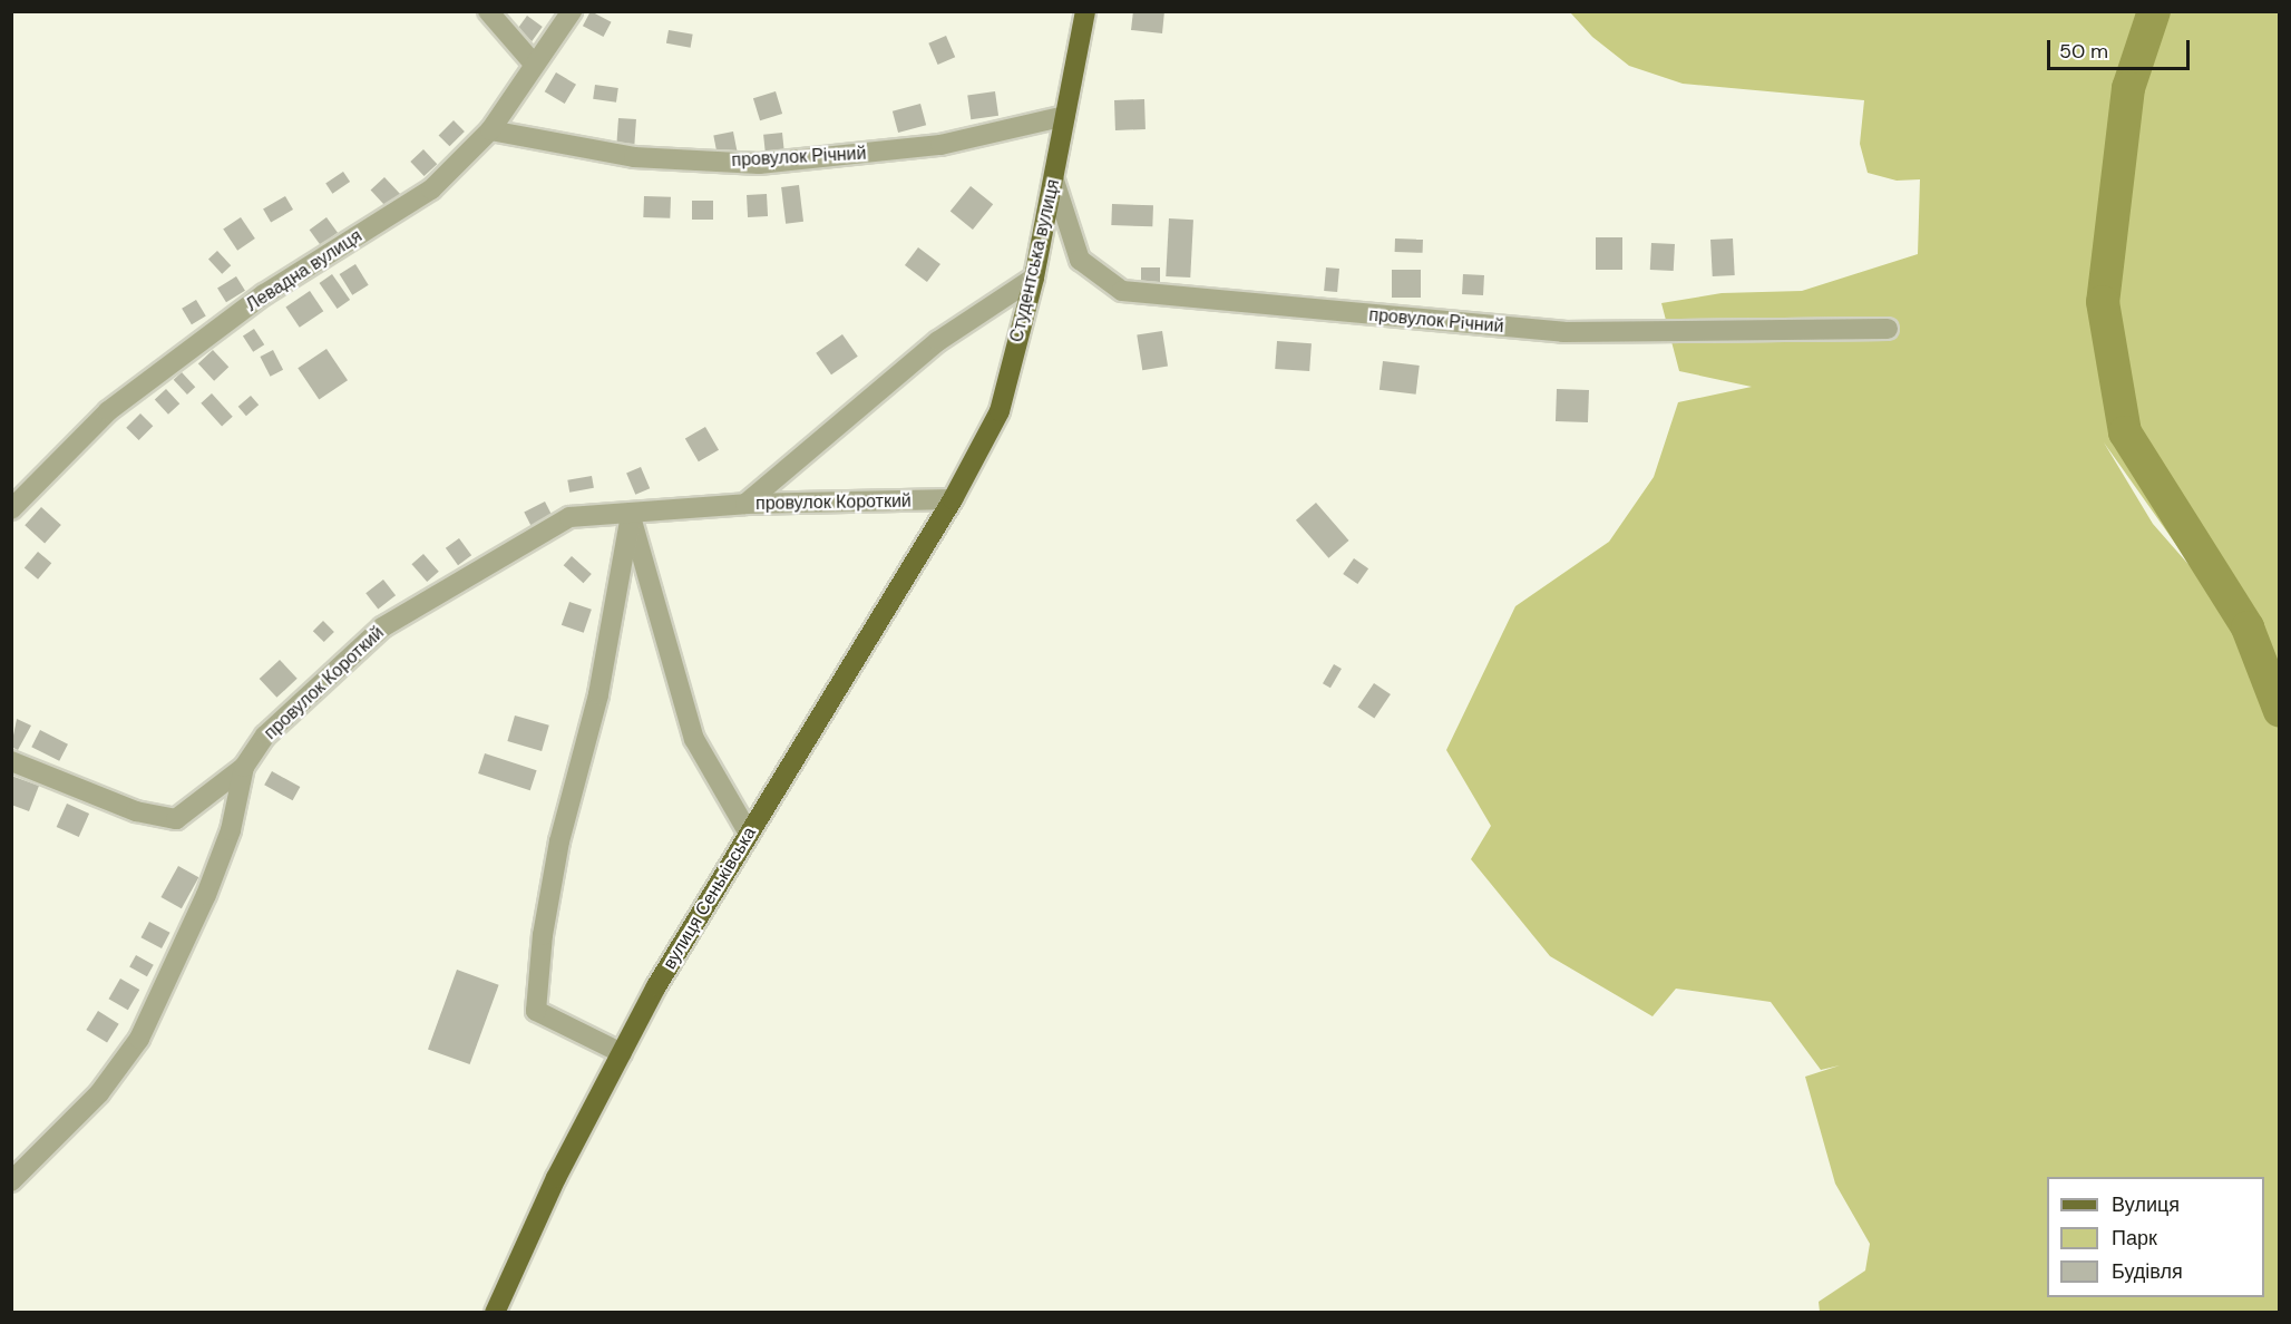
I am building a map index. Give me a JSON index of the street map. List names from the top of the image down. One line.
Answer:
{"streets":{"main road":["Студентська вулиця","вулиця Сенькiвська"],"street":["провулок Річний","Левадна вулиця","провулок Рiчний","провулок Короткий"]},"crossings":[["провулок Річний","Студентська вулиця"],["провулок Річний","Левадна вулиця"],["Студентська вулиця","провулок Рiчний"],["Студентська вулиця","провулок Короткий"],["Студентська вулиця","вулиця Сенькiвська"],["провулок Короткий","вулиця Сенькiвська"]],"legend":["Вулиця","Парк","Будівля"],"scale_bar":"50 m"}
